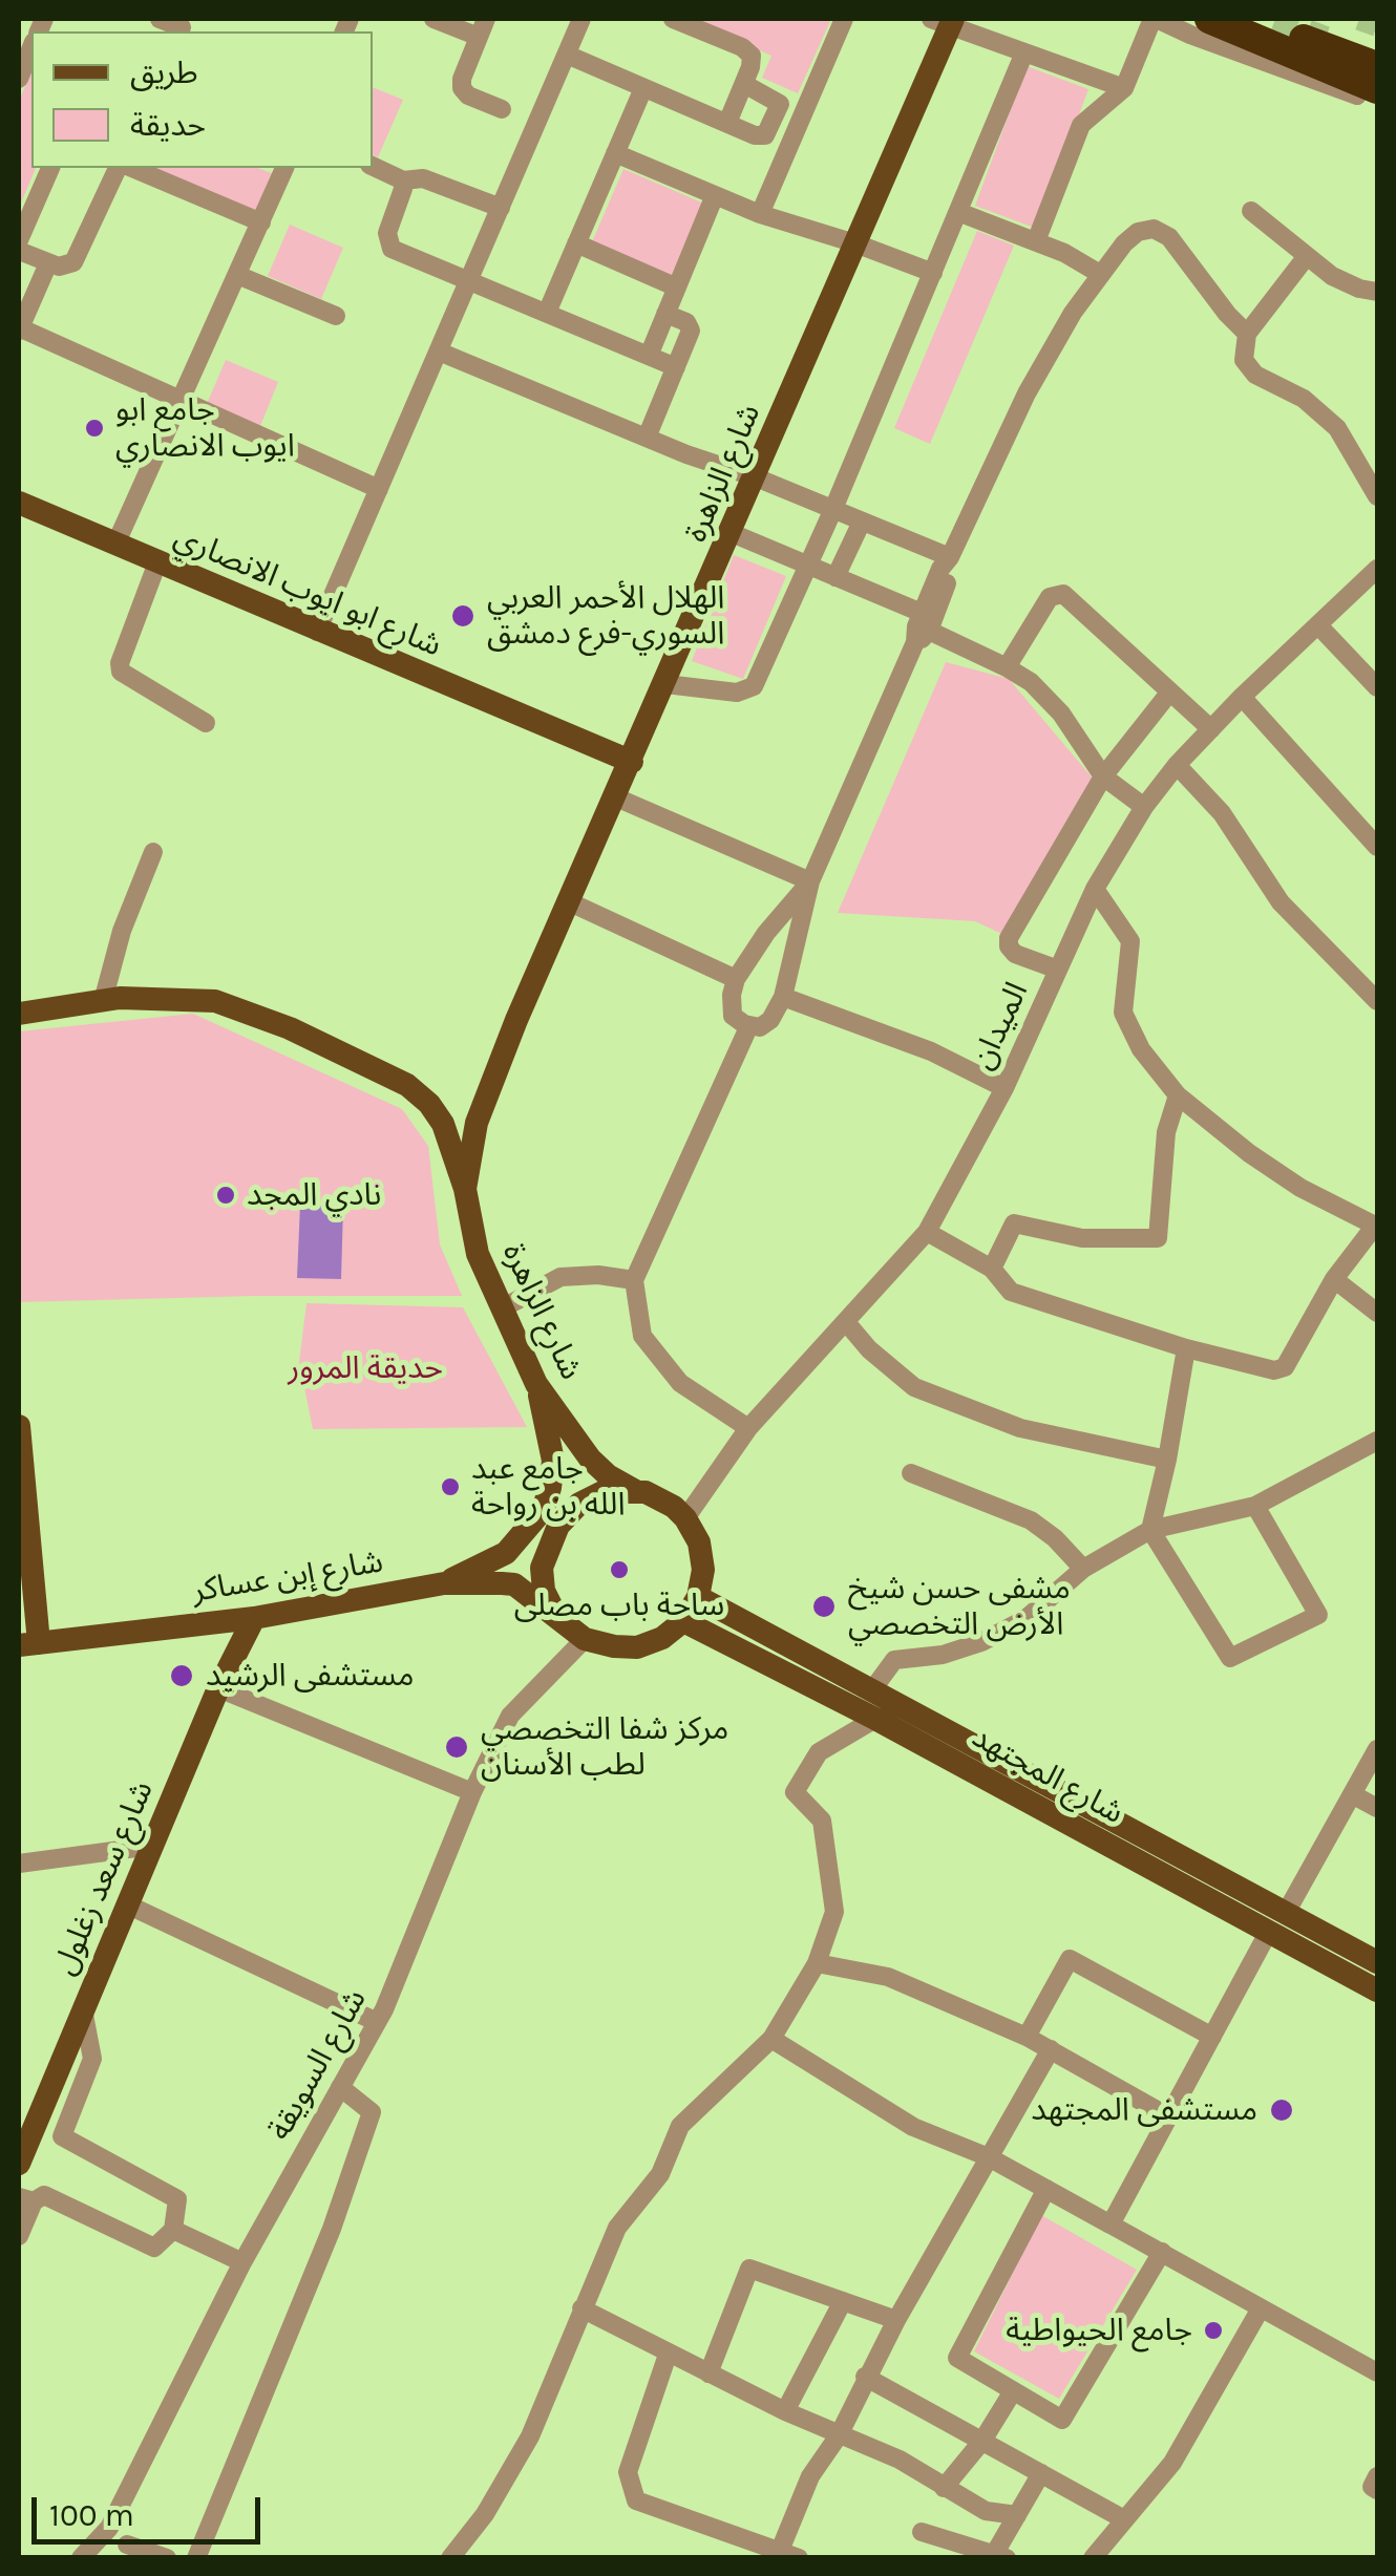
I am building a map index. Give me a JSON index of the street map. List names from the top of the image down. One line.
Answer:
{"streets":{"main road":["شارع الزاهرة","شارع ابو ايوب الانصاري","شارع إبن عساكر","شارع المجتهد","شارع سعد زغلول"],"street":["الميدان","شارع السويقة"]},"crossings":[["شارع الزاهرة","شارع ابو ايوب الانصاري"],["شارع الزاهرة","الميدان"],["شارع الزاهرة","شارع إبن عساكر"],["شارع الزاهرة","شارع المجتهد"],["شارع الزاهرة","شارع السويقة"],["الميدان","شارع إبن عساكر"],["الميدان","شارع المجتهد"],["الميدان","شارع السويقة"],["شارع إبن عساكر","شارع المجتهد"],["شارع إبن عساكر","شارع سعد زغلول"],["شارع إبن عساكر","شارع السويقة"],["شارع المجتهد","شارع السويقة"]],"parks":["حديقة المرور"],"places":["جامع ابو ايوب الانصاري","الهلال الأحمر العربي السوري-فرع دمشق","نادي المجد","جامع عبد الله بن رواحة","ساحة باب مصلى","مشفى حسن شيخ الأرض التخصصي","مستشفى الرشيد","مركز شفا التخصصي لطب الأسنان","مستشفى المجتهد","جامع الحيواطية"],"legend":["طريق","حديقة"],"scale_bar":"100 m"}
